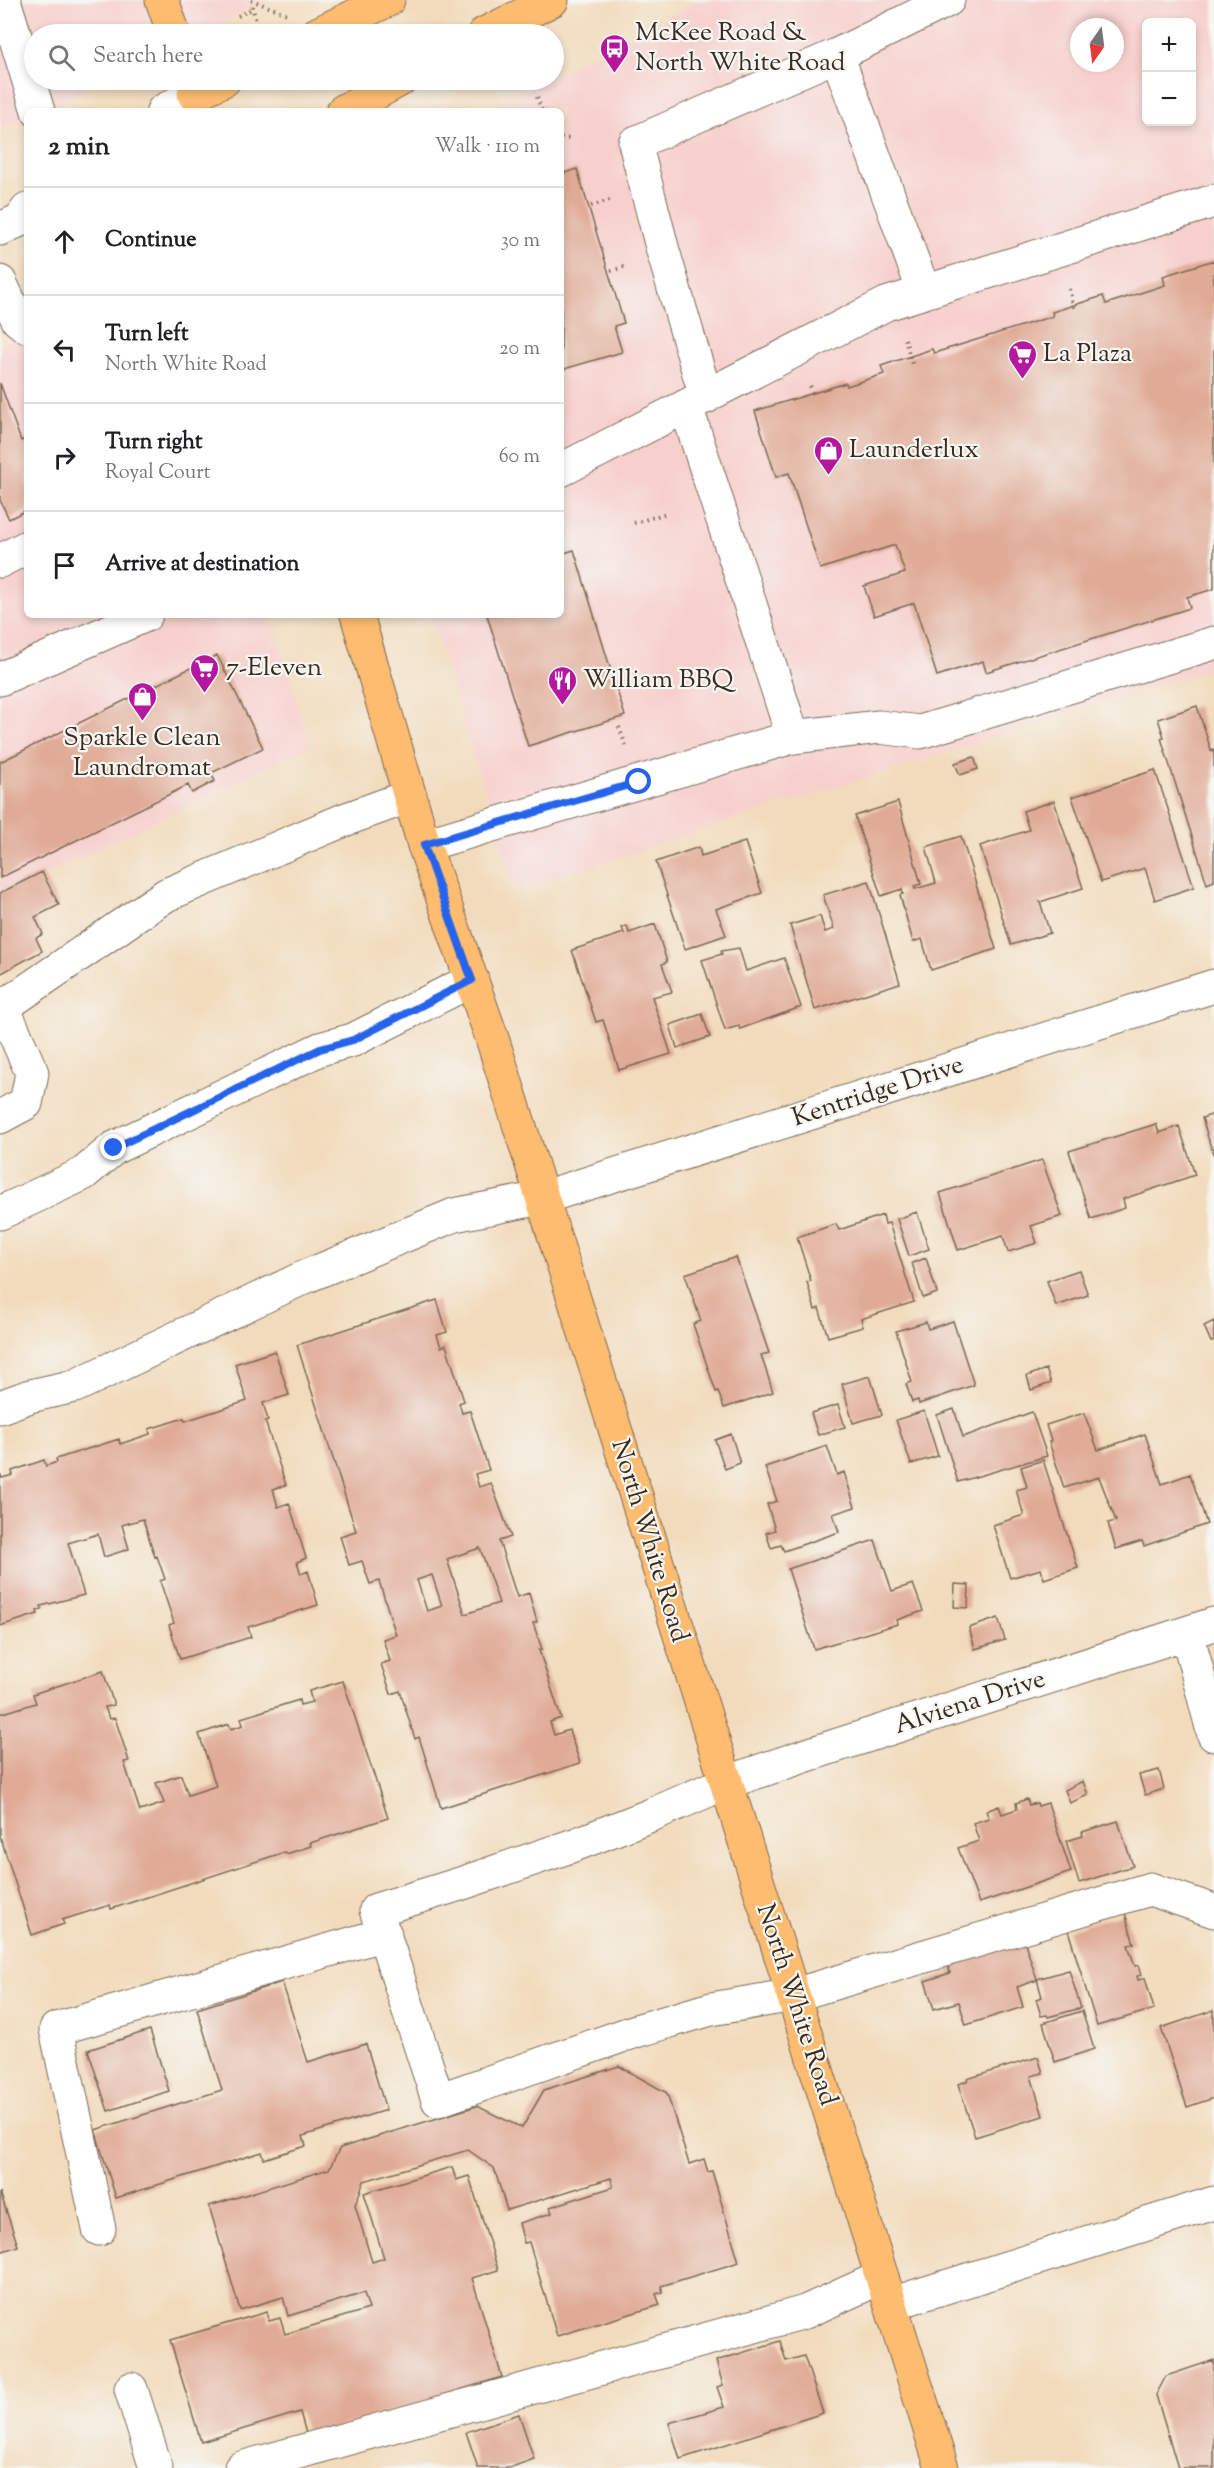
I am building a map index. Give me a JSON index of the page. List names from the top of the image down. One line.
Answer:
{"streets":{"main road":["North White Road"],"street":["Kentridge Drive","Alviena Drive"]},"crossings":[["Kentridge Drive","North White Road"],["North White Road","Alviena Drive"]],"places":{"bus stop":["McKee Road & North White Road"],"supermarket":["La Plaza","7-Eleven"],"shop":["Launderlux","Sparkle Clean Laundromat"],"restaurant":["William BBQ"]},"north":"bottom","page":{"map_buttons":["+","−"],"search":"Search here","heading":["2 min","Walk · 110 m"],"list":[["Continue","30 m"],["Turn left","North White Road","20 m"],["Turn right","Royal Court","60 m"],"Arrive at destination"]}}
